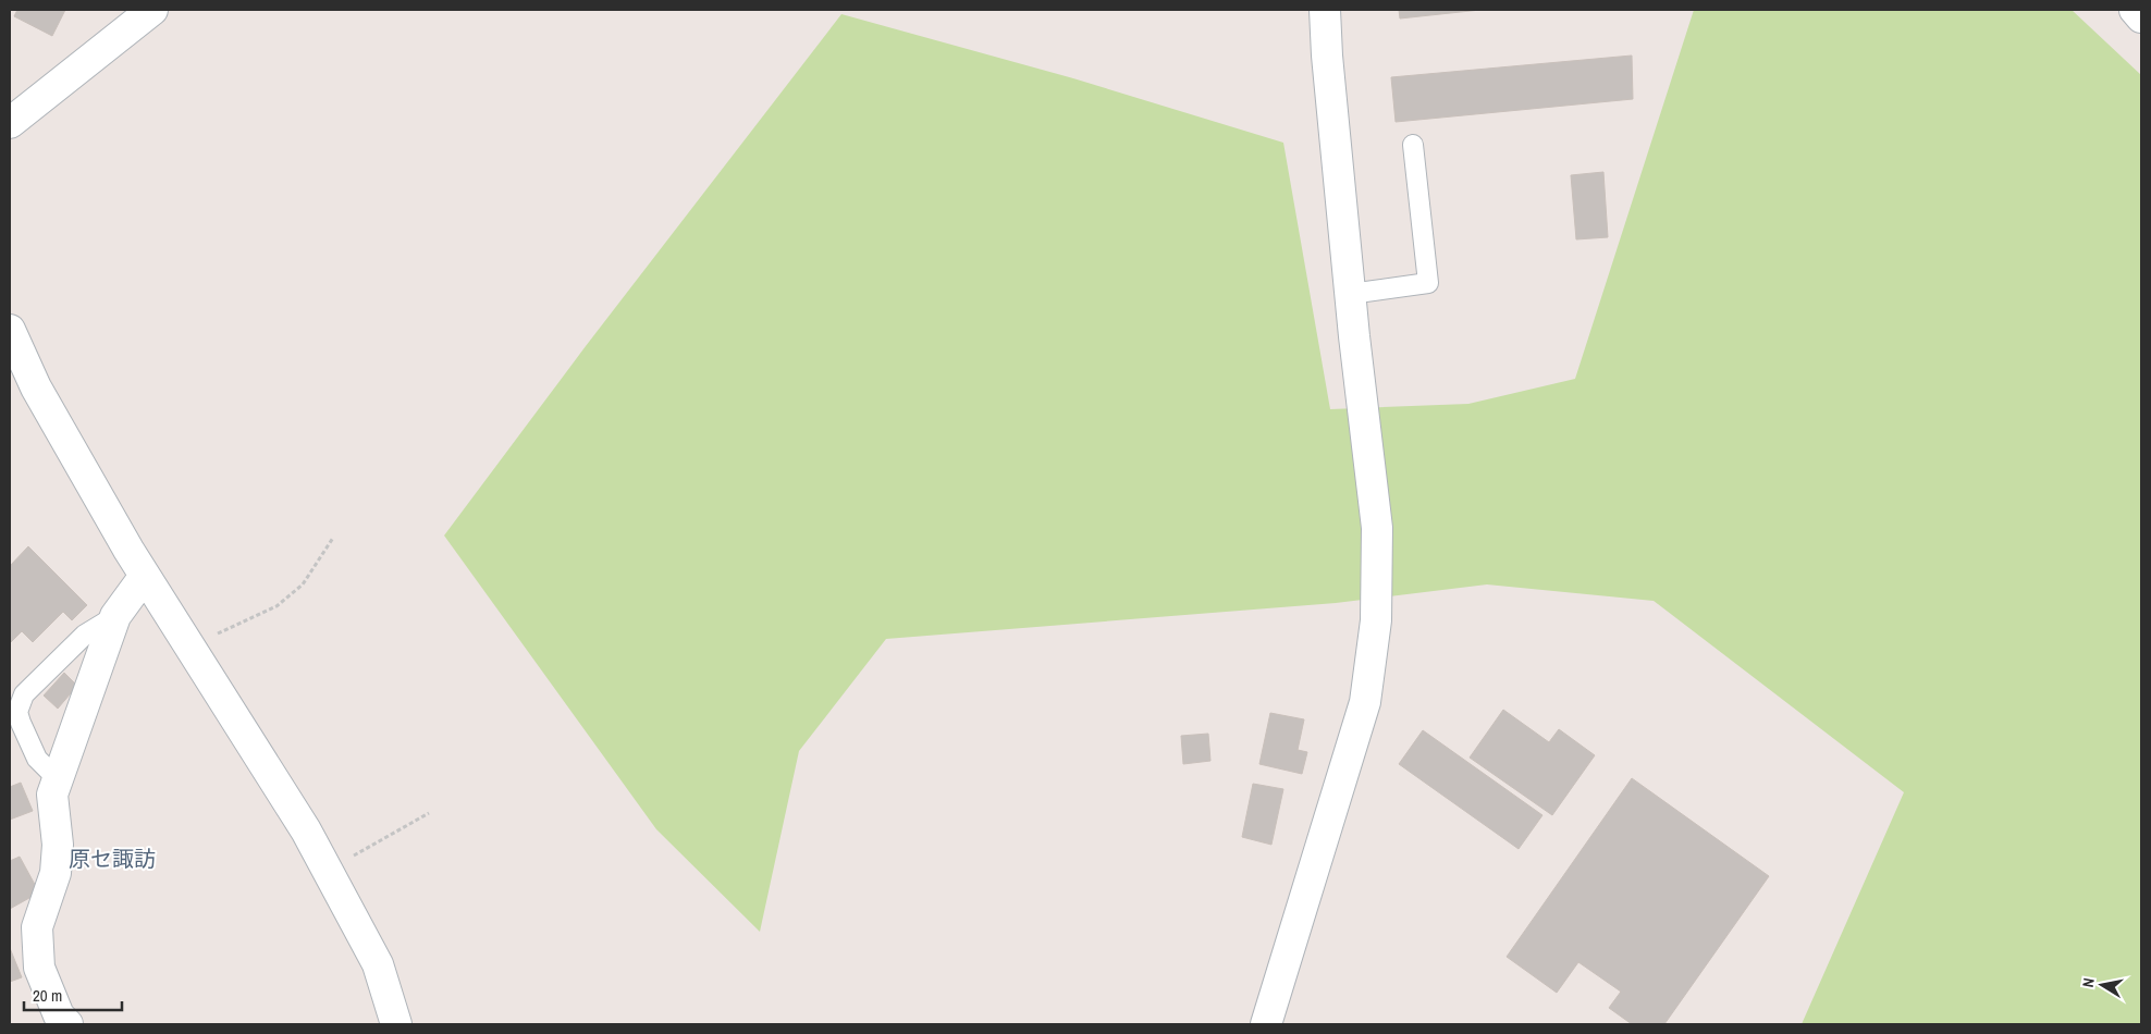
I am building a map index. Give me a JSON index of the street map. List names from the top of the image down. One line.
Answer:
{"districts":["原セ諏訪"],"scale_bar":"20 m","north":"left"}
